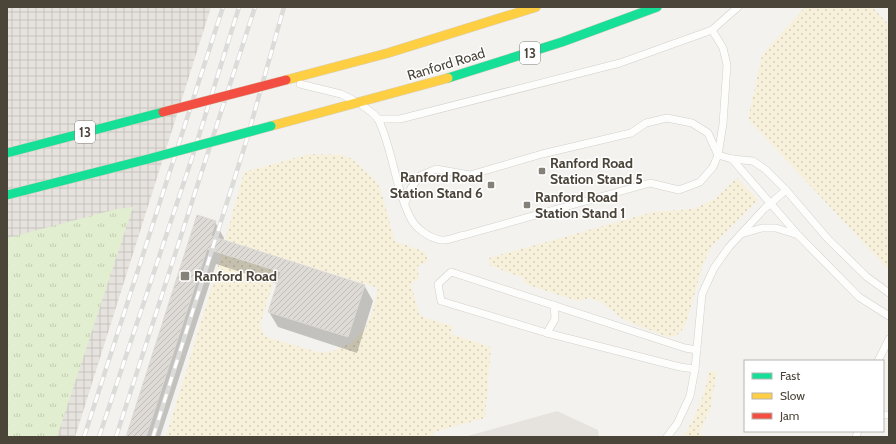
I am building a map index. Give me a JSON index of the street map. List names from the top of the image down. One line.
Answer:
{"streets":{"main road":["13","Ranford Road"]},"places":{"transit":["Ranford Road Station Stand 5","Ranford Road Station Stand 6","Ranford Road Station Stand 1","Ranford Road"]},"legend":["Fast","Slow","Jam"]}
